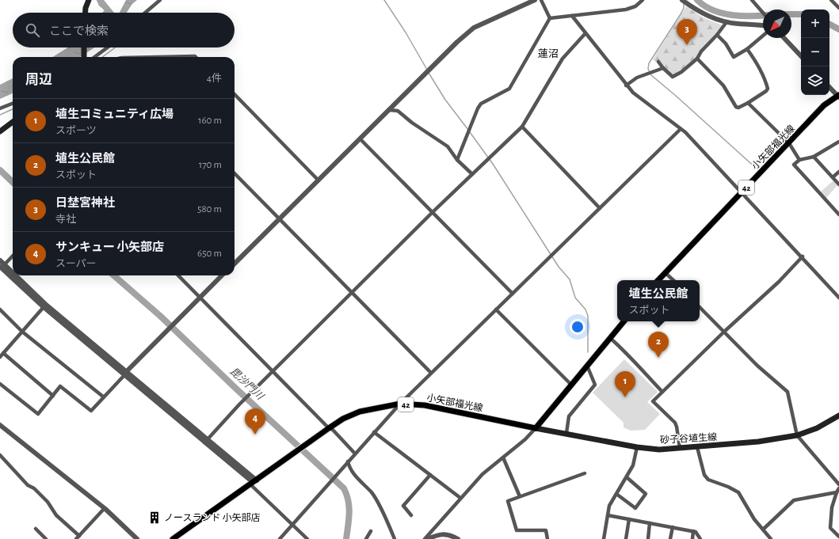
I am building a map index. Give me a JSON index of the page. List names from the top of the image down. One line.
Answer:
{"streets":{"main road":["小矢部福光線","42","砂子谷埴生線"]},"crossings":[["小矢部福光線","砂子谷埴生線"]],"districts":["蓮沼"],"water":["毘沙門川"],"places":{"building":["ノースランド 小矢部店"]},"north":"bottom left","page":{"map_buttons":["+","−"],"search":"ここで検索","pins":["3","2","1","4"],"heading":["周辺","4件"],"list":[{"mark":"1","name":"埴生コミュニティ広場","note":"スポーツ","value":"160 m"},{"mark":"2","name":"埴生公民館","note":"スポット","value":"170 m"},{"mark":"3","name":"日埜宮神社","note":"寺社","value":"580 m"},{"mark":"4","name":"サンキュー 小矢部店","note":"スーパー","value":"650 m"}],"popup":["埴生公民館","スポット"]}}
